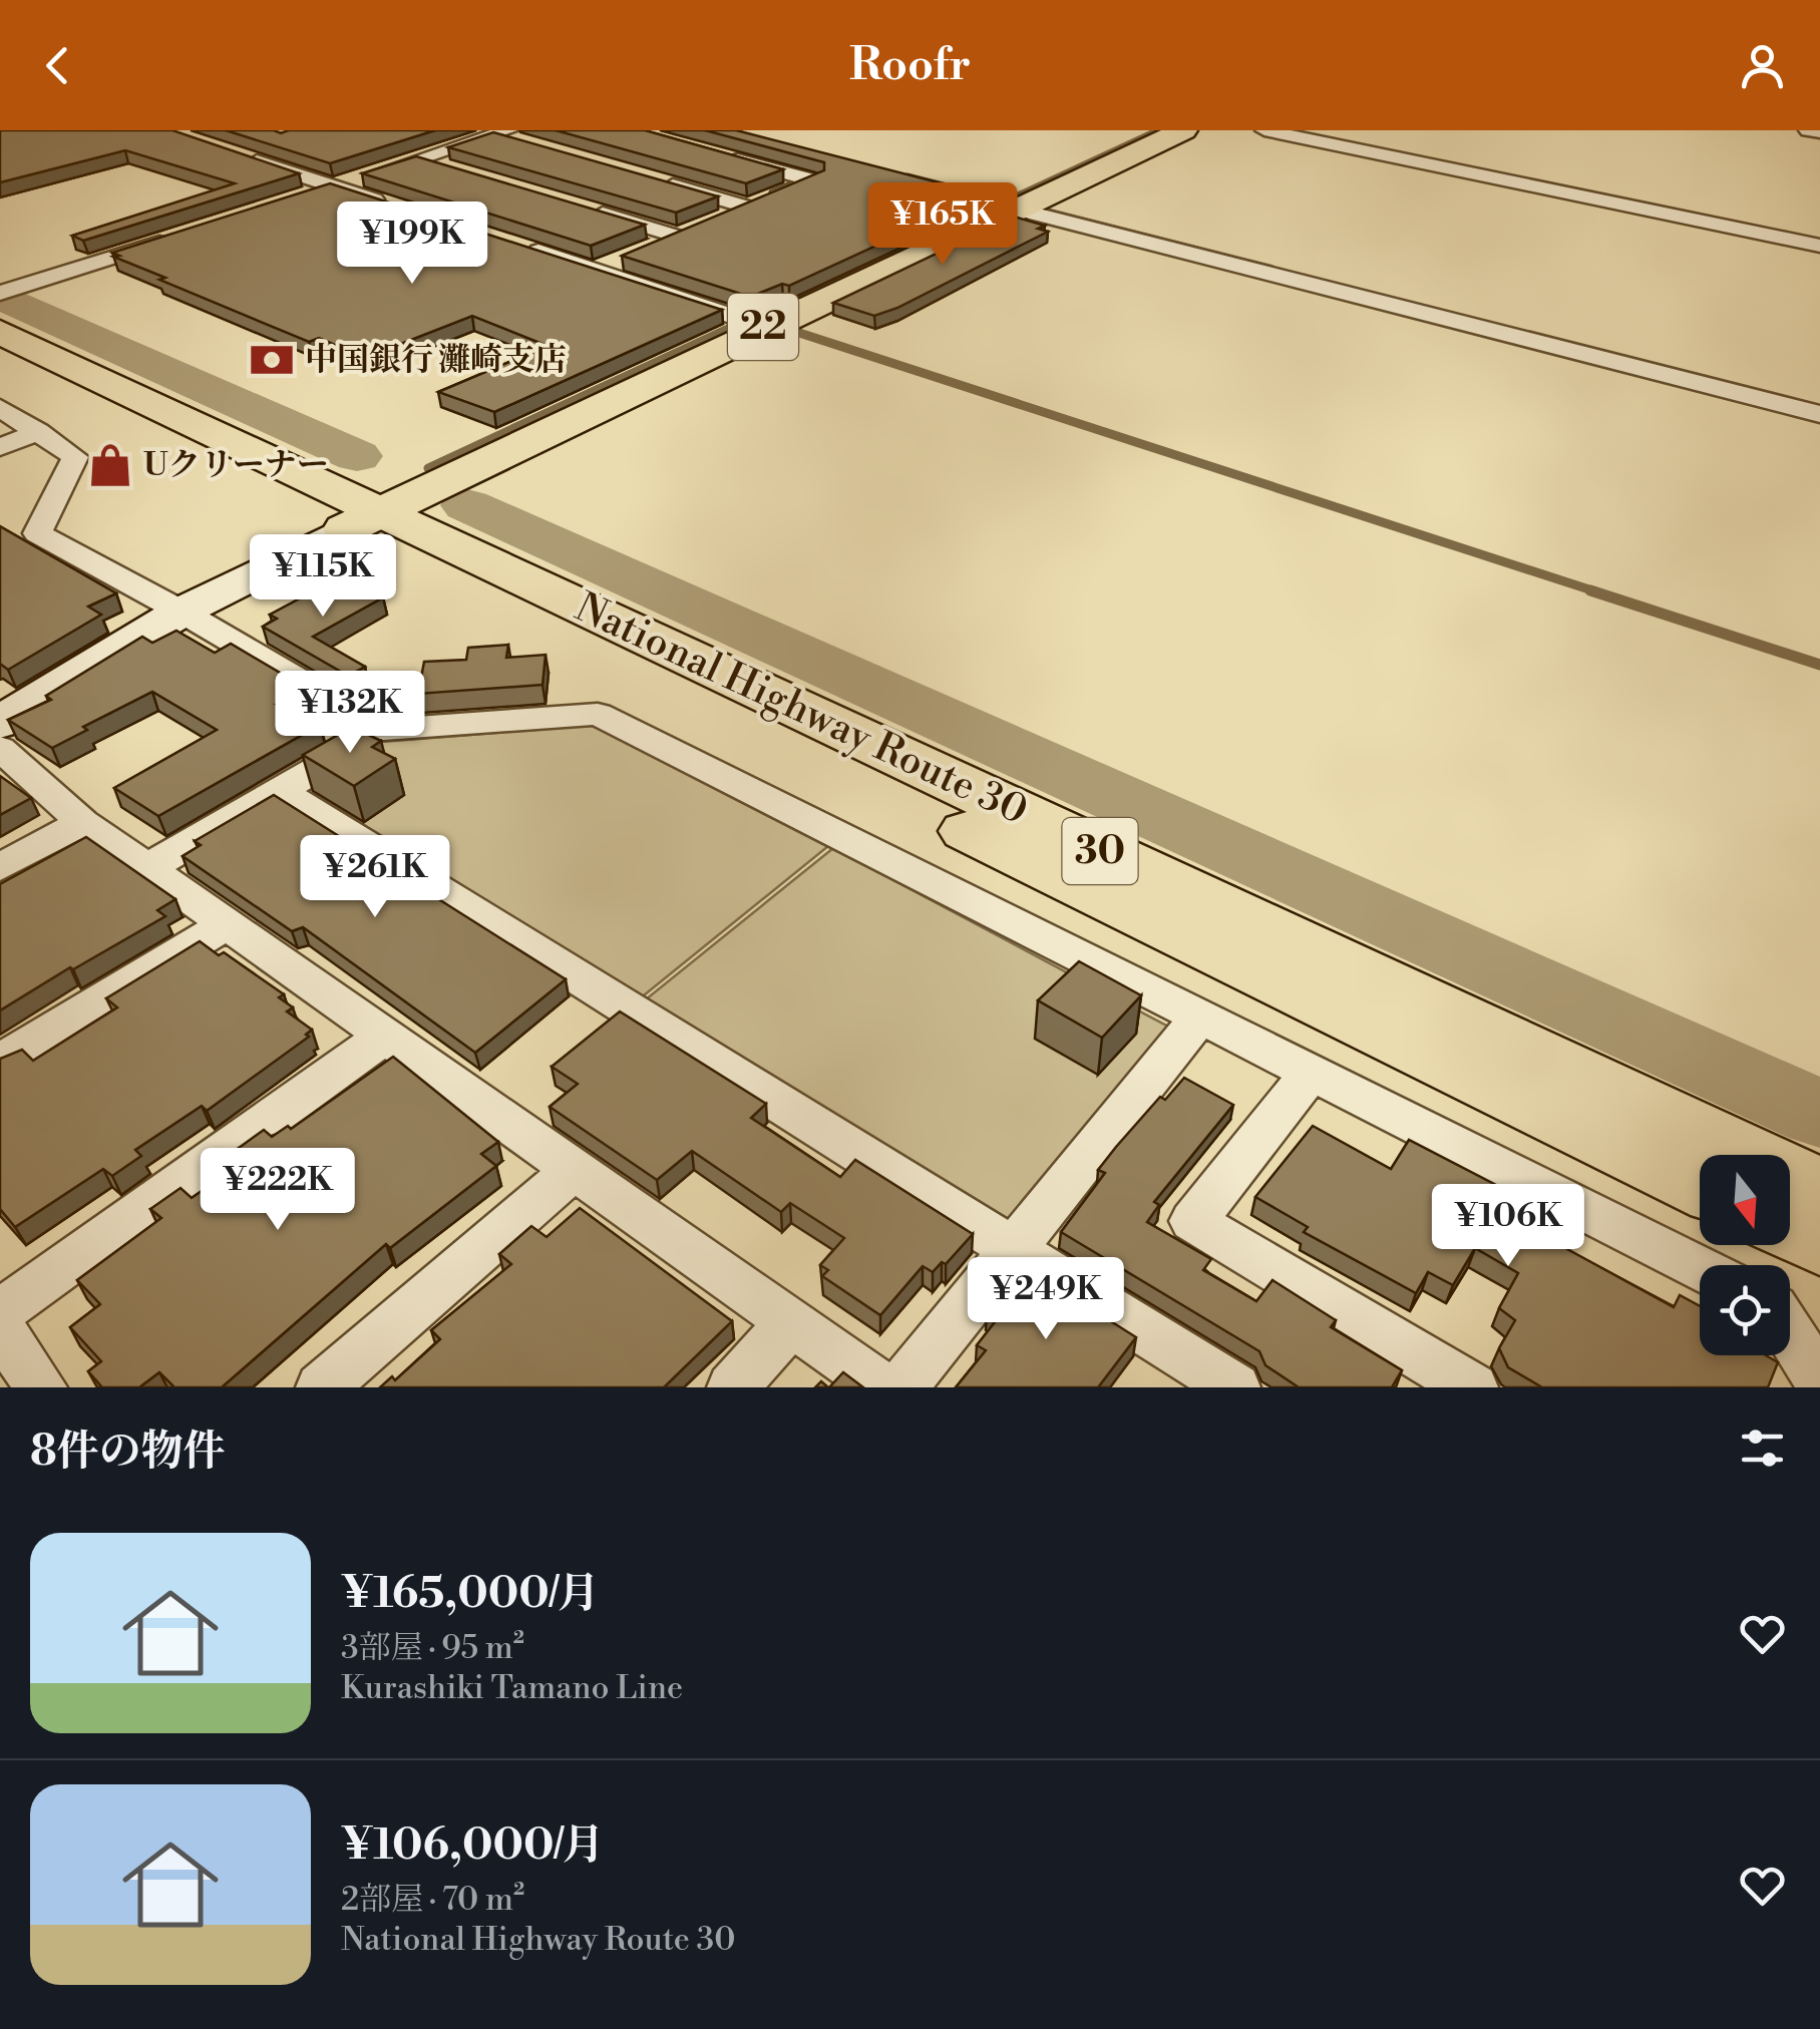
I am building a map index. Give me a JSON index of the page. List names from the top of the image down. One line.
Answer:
{"streets":{"main road":["22","National Highway Route 30","30"]},"crossings":[["22","National Highway Route 30"]],"places":{"bank":["中国銀行 灘崎支店"],"shop":["Uクリーナー"]},"north":"bottom","page":{"header":"Roofr","price":["¥165K","¥199K","¥115K","¥132K","¥261K","¥222K","¥106K","¥249K"],"heading":"8件の物件","list":[{"name":"¥165,000/月","note":"3部屋 · 95 m² · Kurashiki Tamano Line"},{"name":"¥106,000/月","note":"2部屋 · 70 m² · National Highway Route 30"}]}}
